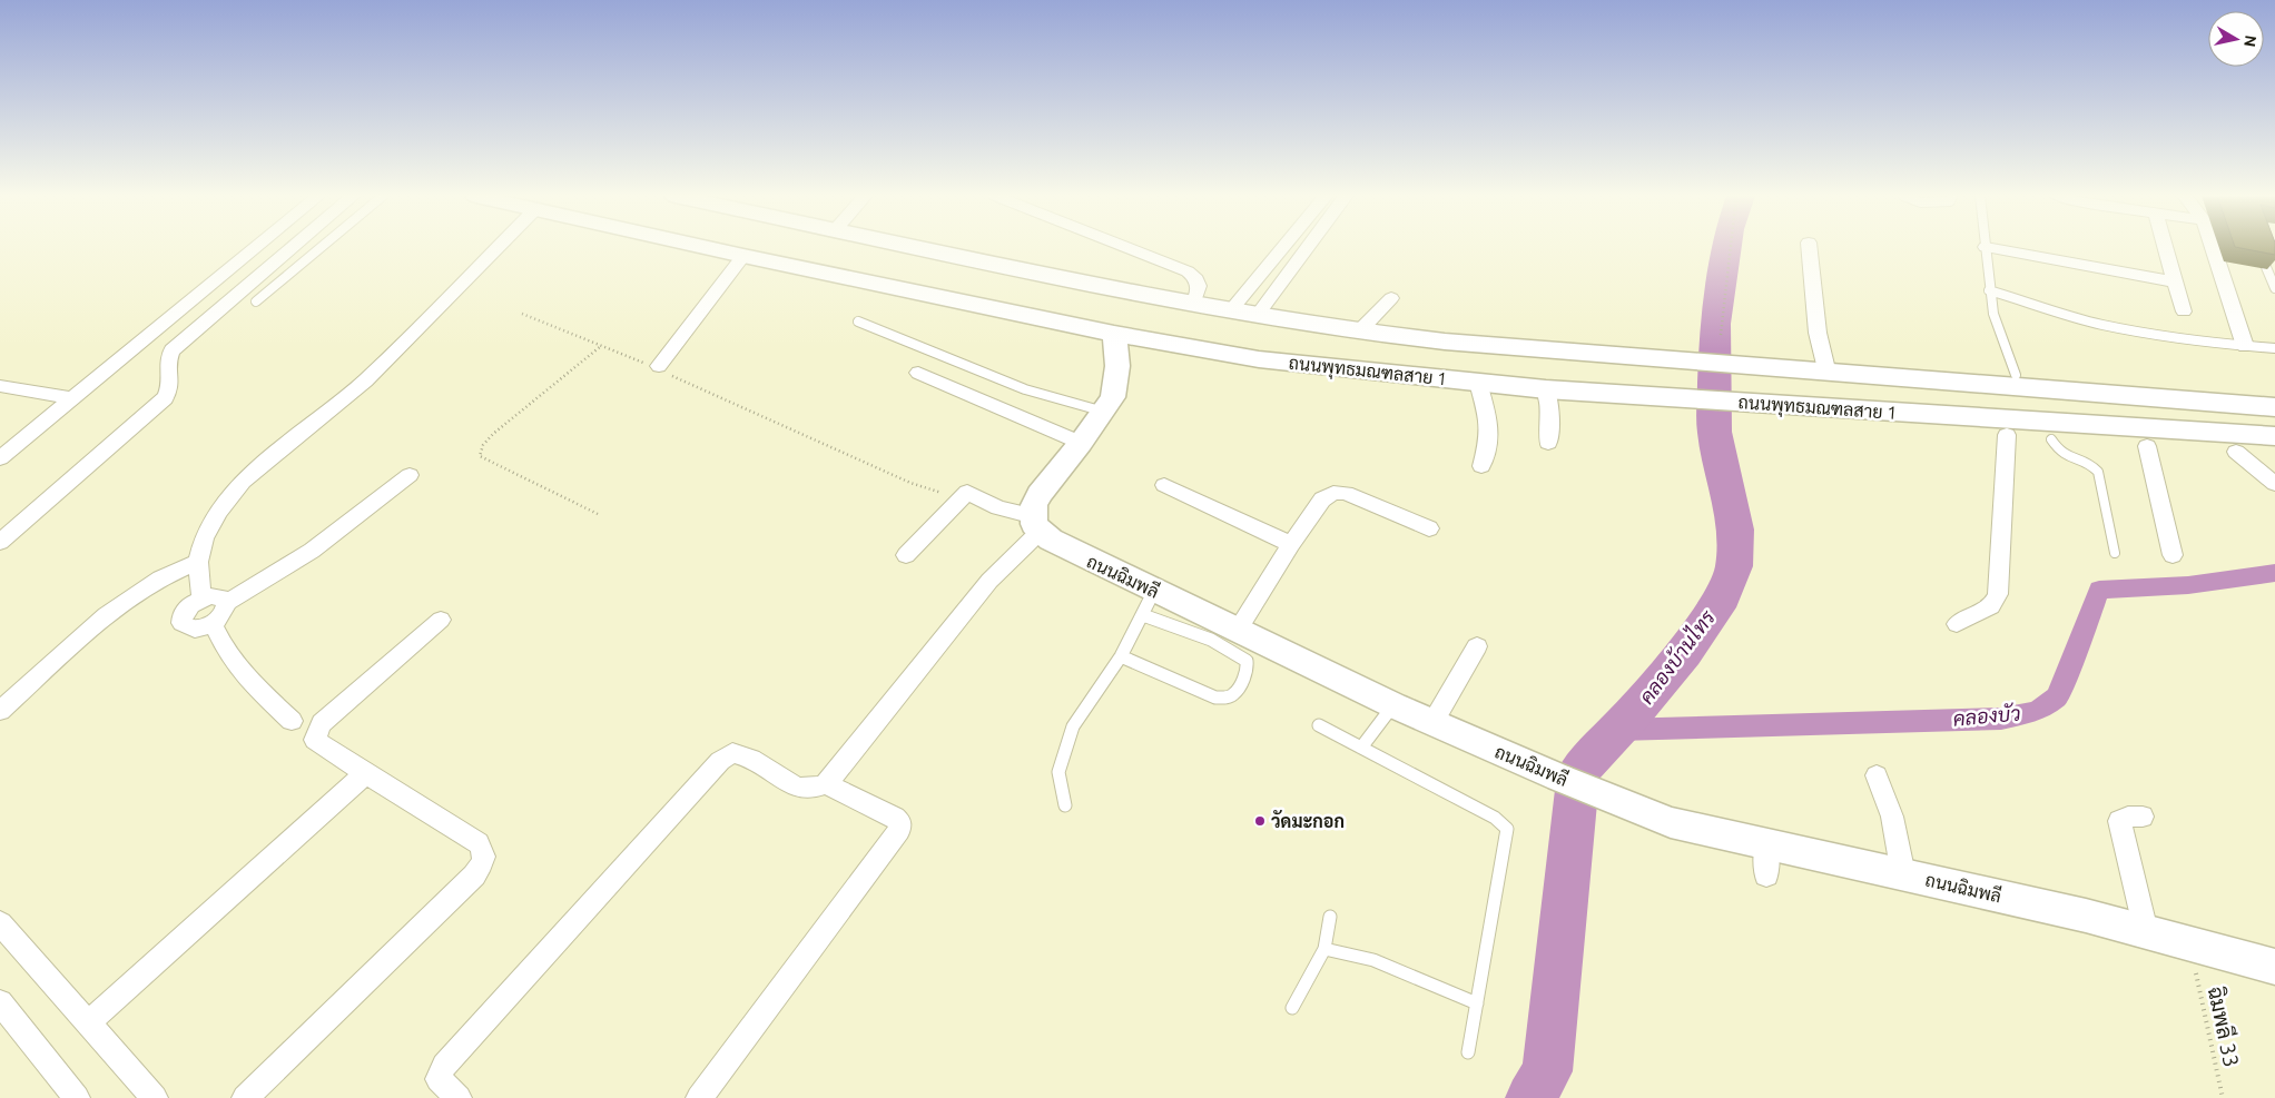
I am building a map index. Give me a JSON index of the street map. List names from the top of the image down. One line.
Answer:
{"streets":{"main road":["ถนนพุทธมณฑลสาย 1","ถนนฉิมพลี"],"path":["ฉิมพลี 33"]},"water":["คลองบ้านไทร","คลองบัว"],"places":["วัดมะกอก"],"north":"right"}
